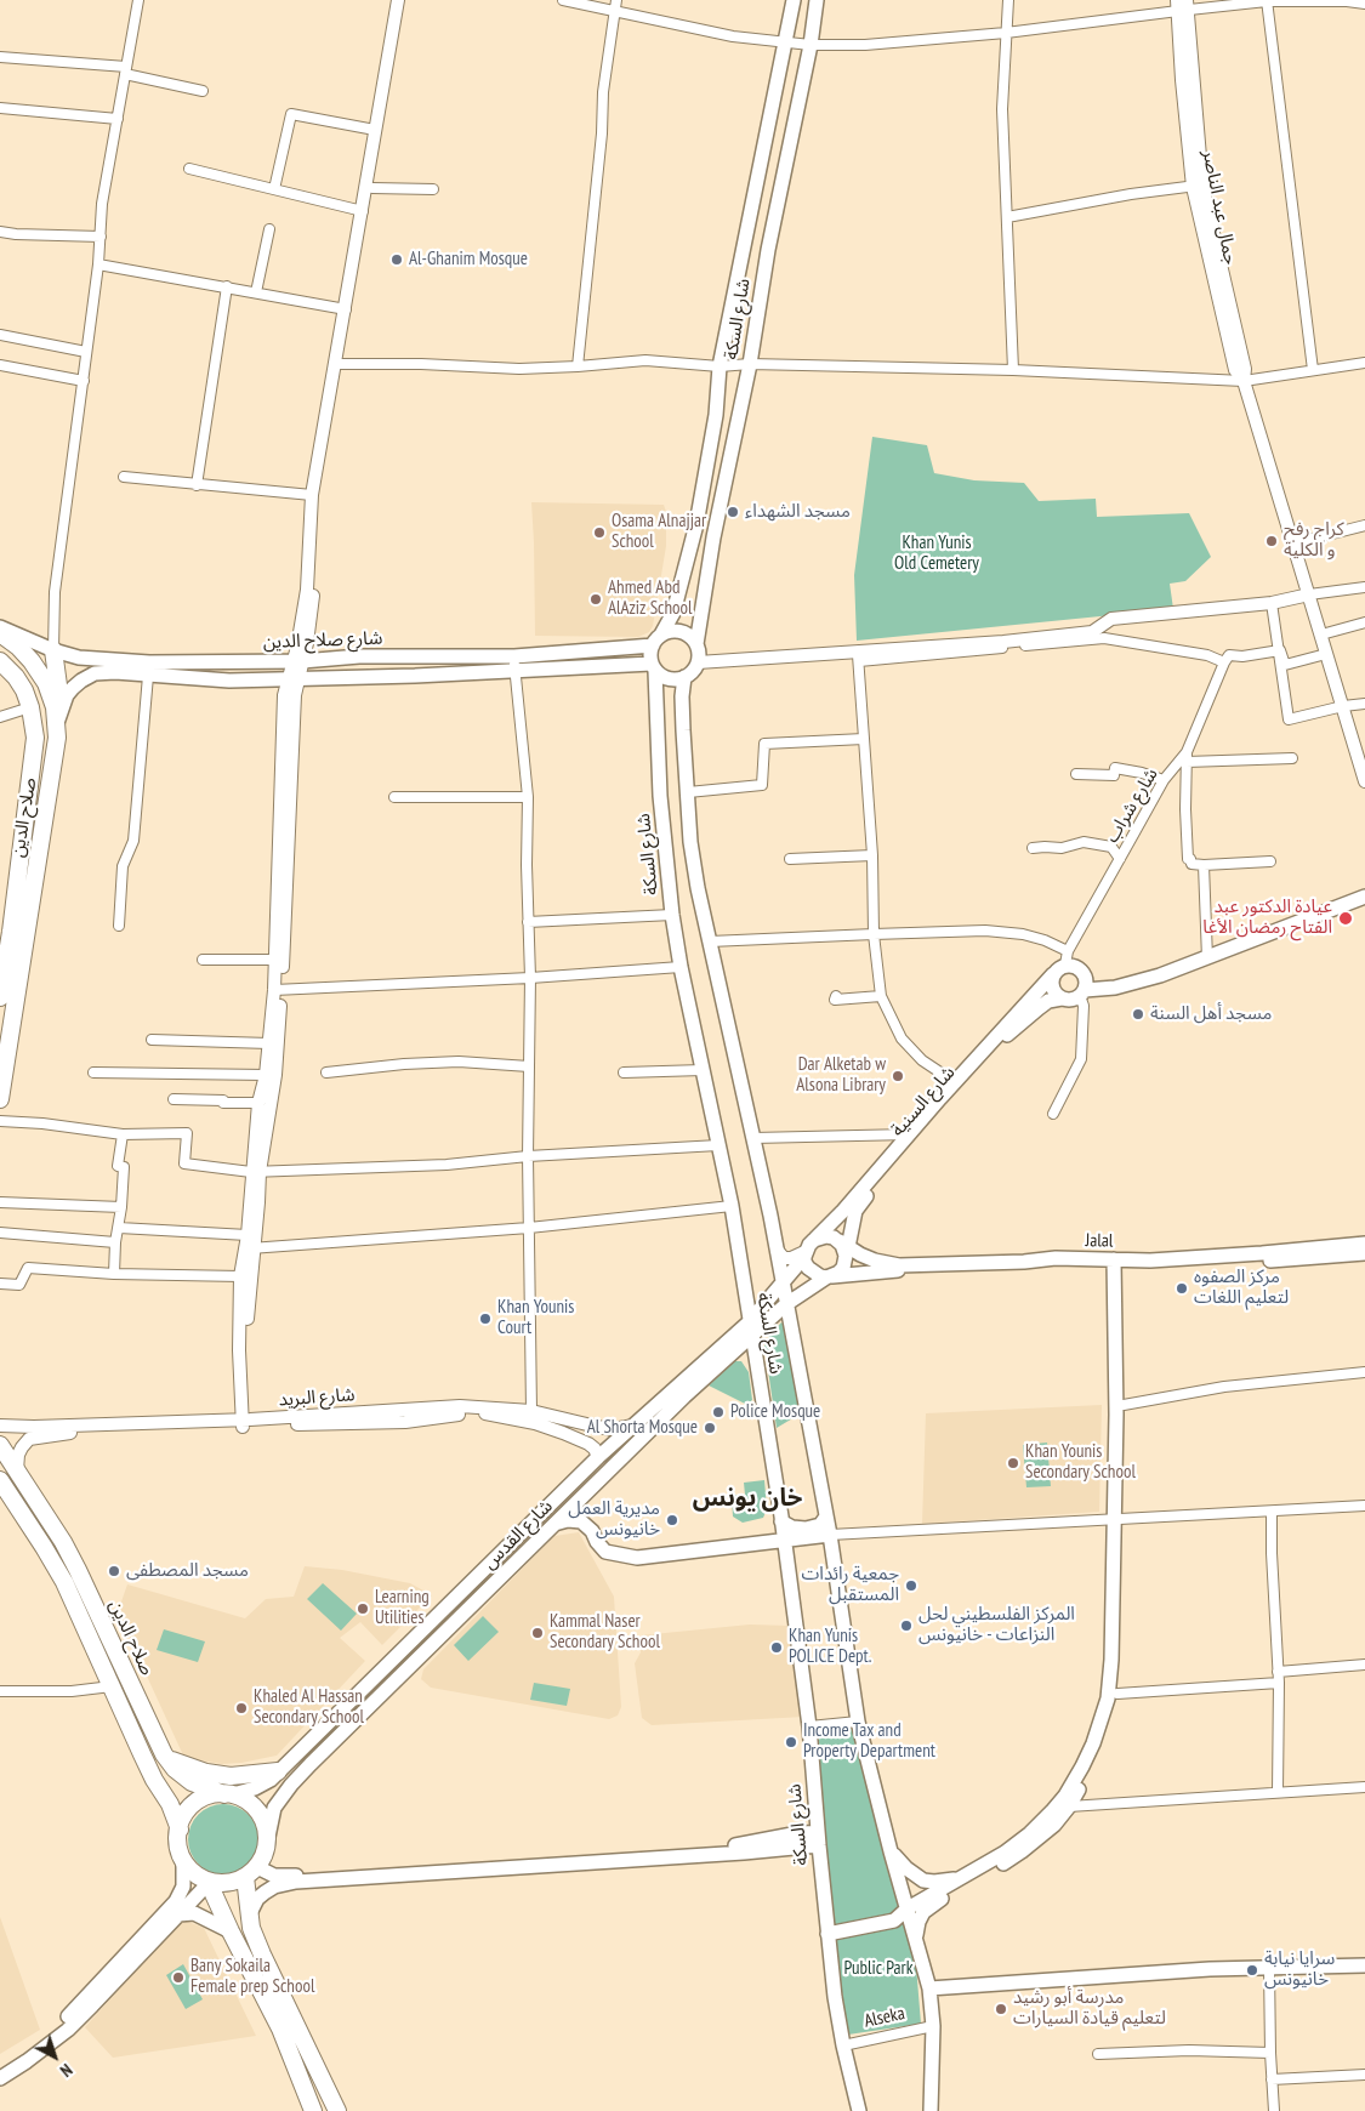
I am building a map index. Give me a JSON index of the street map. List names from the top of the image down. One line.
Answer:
{"streets":{"highway":["صلاح الدين"],"main road":["شارع السكة","شارع صلاح الدين","شارع السنية","Jalal","شارع القدس"],"street":["جمال عبد الناصر","شارع شراب","شارع البريد","Alseka"]},"crossings":[["شارع السكة","شارع صلاح الدين"],["شارع السكة","شارع القدس"],["شارع السكة","Alseka"],["شارع صلاح الدين","صلاح الدين"],["شارع شراب","شارع السنية"],["صلاح الدين","شارع البريد"],["صلاح الدين","شارع القدس"],["شارع السنية","Jalal"],["شارع السنية","شارع القدس"],["Jalal","شارع القدس"],["شارع البريد","شارع القدس"]],"districts":["خان يونس"],"parks":["Khan Yunis Old Cemetery","Public Park"],"places":["Al-Ghanim Mosque","مسجد الشهداء","Osama Alnajjar School","كراج رفح و الكلية","Ahmed Abd AlAziz School","عيادة الدكتور عبد الفتاح رمضان الأغا","مسجد أهل السنة","Dar Alketab w Alsona Library","مركز الصفوه لتعليم اللغات","Khan Younis Court","Police Mosque","Al Shorta Mosque","Khan Younis Secondary School","مديرية العمل خانيونس","مسجد المصطفى","جمعية رائدات المستقبل","Learning Utilities","المركز الفلسطيني لحل النزاعات - خانيونس","Kammal Naser Secondary School","Khan Yunis POLICE Dept.","Khaled Al Hassan Secondary School","Income Tax and Property Department","سرايا نيابة خانيونس","Bany Sokaila Female prep School","مدرسة أبو رشيد لتعليم قيادة السيارات"],"north":"bottom right"}
